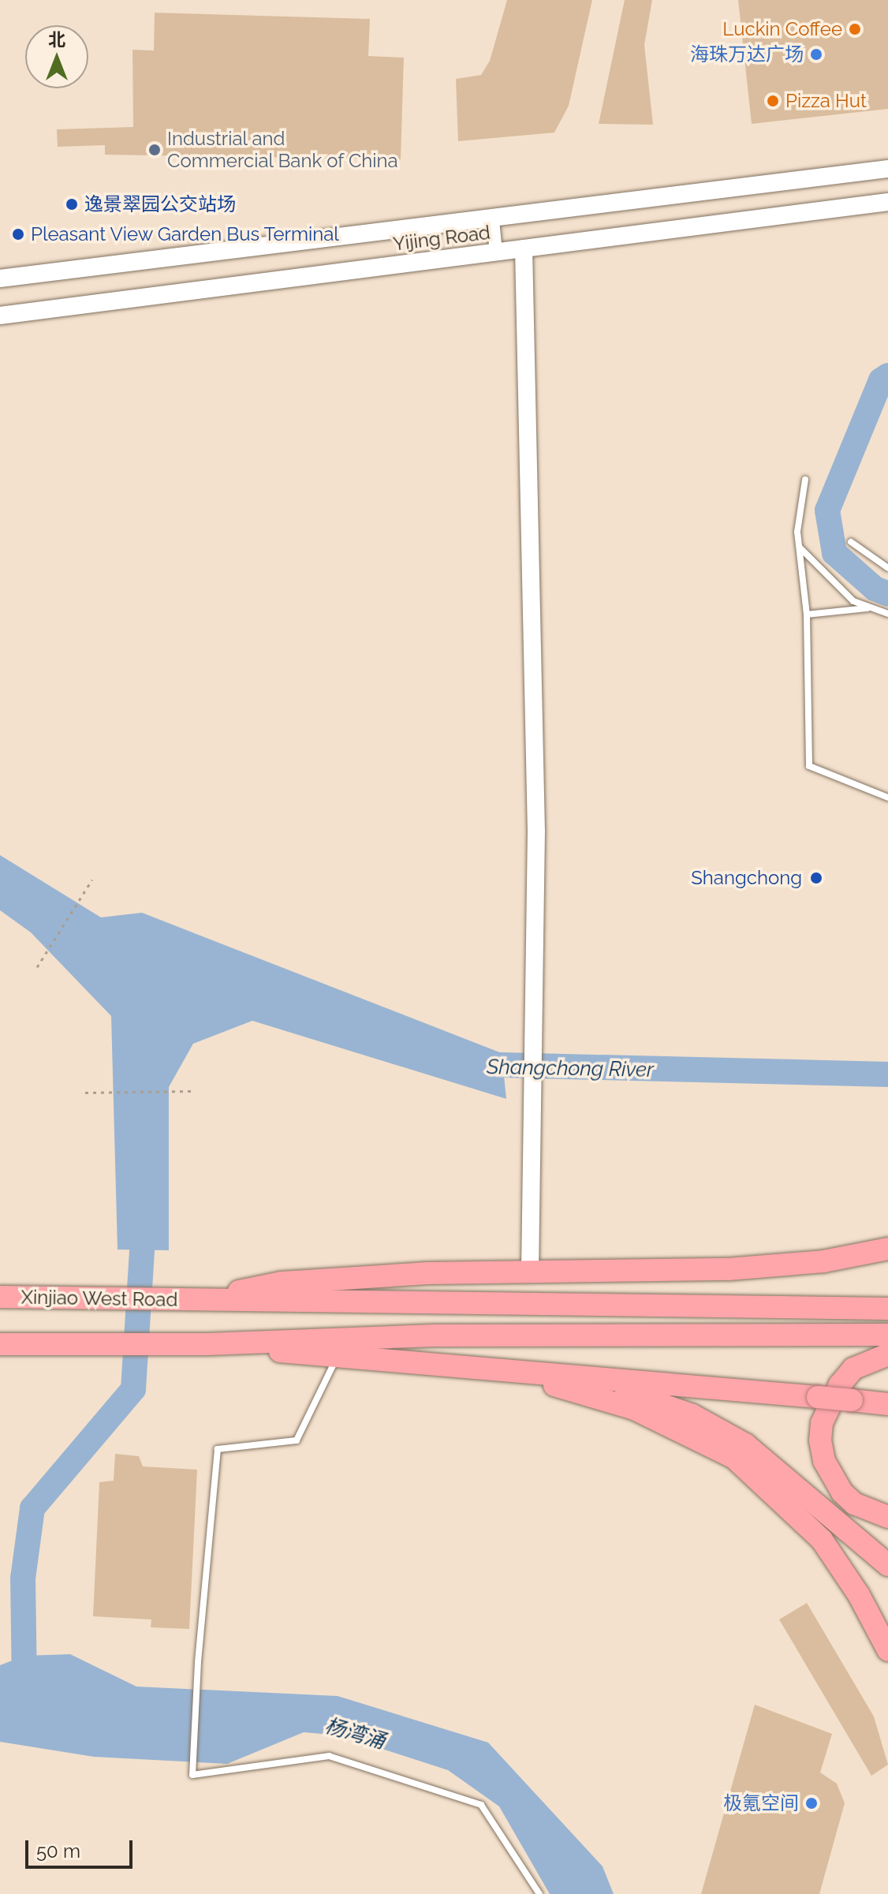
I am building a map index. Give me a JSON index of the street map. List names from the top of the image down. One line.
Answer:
{"streets":{"highway":["Xinjiao West Road"],"main road":["Yijing Road"]},"water":["Shangchong River","杨湾涌"],"places":["Luckin Coffee","海珠万达广场","Pizza Hut","Industrial and Commercial Bank of China","逸景翠园公交站场","Pleasant View Garden Bus Terminal","Shangchong","极氪空间"],"scale_bar":"50 m","north":"top"}
